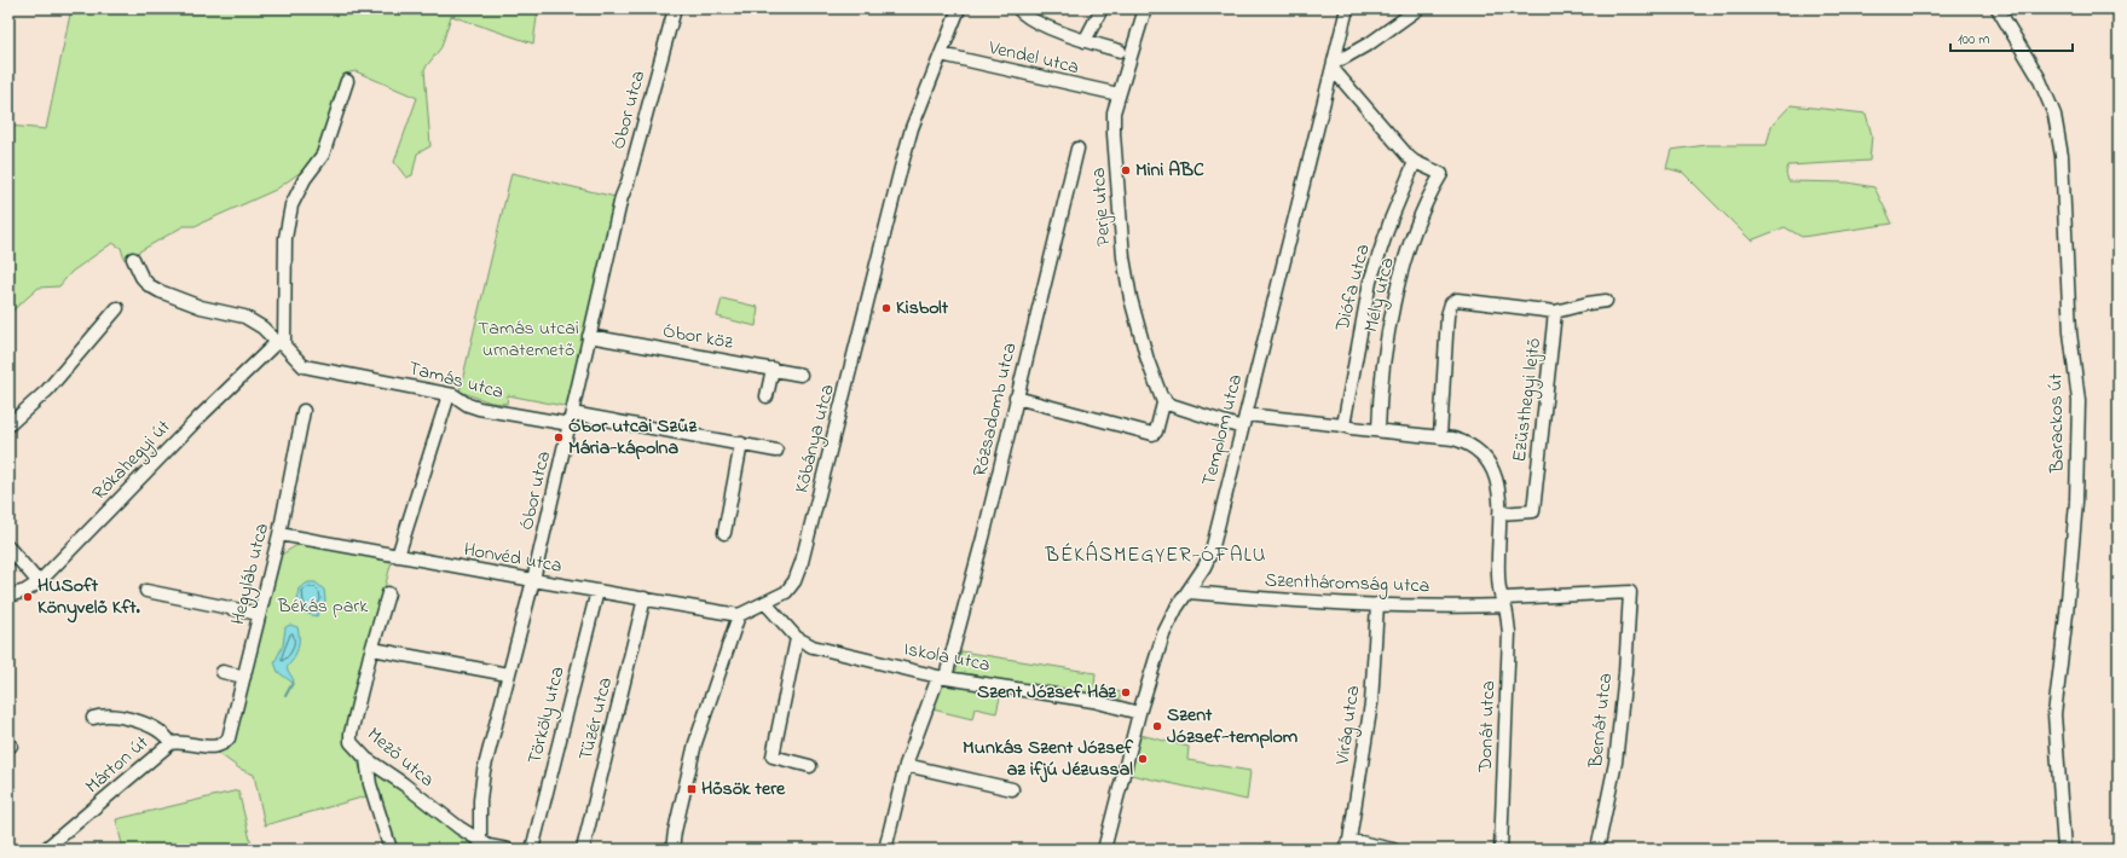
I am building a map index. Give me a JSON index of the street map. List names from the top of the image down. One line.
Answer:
{"streets":{"street":["Vendel utca","Óbor utca","Perje utca","Diófa utca","Mély utca","Óbor köz","Tamás utca","Ezüsthegyi lejtő","Rózsadomb utca","Barackos út","Templom utca","Kőbánya utca","Rókahegyi út","Honvéd utca","Hegyláb utca","Szentháromság utca","Iskola utca","Törköly utca","Tüzér utca","Bernát utca","Virág utca","Donát utca","Mező utca","Márton út"]},"crossings":[["Vendel utca","Perje utca"],["Vendel utca","Kőbánya utca"],["Óbor utca","Óbor köz"],["Óbor utca","Tamás utca"],["Óbor utca","Honvéd utca"],["Óbor utca","Mező utca"],["Diófa utca","Mély utca"],["Diófa utca","Donát utca"],["Mély utca","Donát utca"],["Tamás utca","Rókahegyi út"],["Ezüsthegyi lejtő","Donát utca"],["Rózsadomb utca","Iskola utca"],["Templom utca","Szentháromság utca"],["Templom utca","Iskola utca"],["Templom utca","Donát utca"],["Kőbánya utca","Honvéd utca"],["Kőbánya utca","Iskola utca"],["Honvéd utca","Hegyláb utca"],["Honvéd utca","Törköly utca"],["Honvéd utca","Tüzér utca"],["Hegyláb utca","Márton út"],["Szentháromság utca","Bernát utca"],["Szentháromság utca","Virág utca"],["Szentháromság utca","Donát utca"]],"districts":["BÉKÁSMEGYER-ÓFALU"],"parks":["Tamás utcai urnatemető","Békás park"],"places":{"other":["Mini ABC","Kisbolt","Óbor utcai Szűz Mária-kápolna","HUSoft Könyvelő Kft.","Szent József Ház","Szent József-templom","Munkás Szent József az ifjú Jézussal"],"transit":["Hősök tere"]},"scale_bar":"100 m"}
